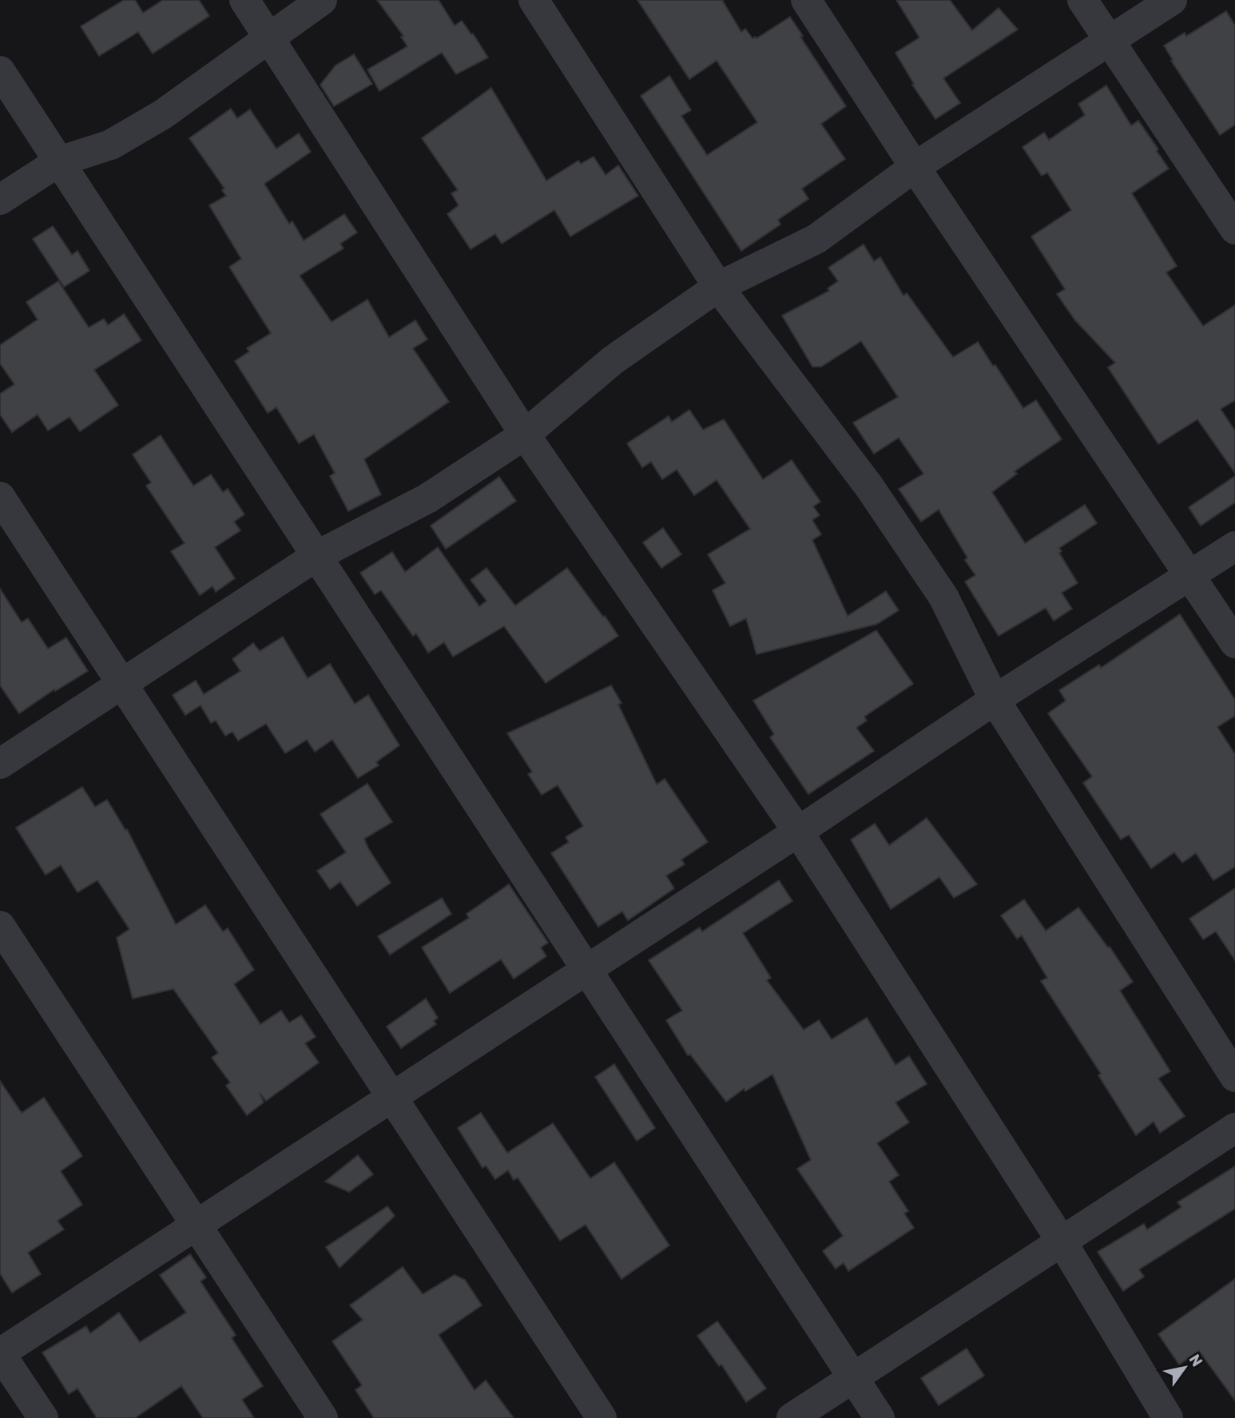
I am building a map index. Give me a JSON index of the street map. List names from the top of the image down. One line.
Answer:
{"north":"top right"}
